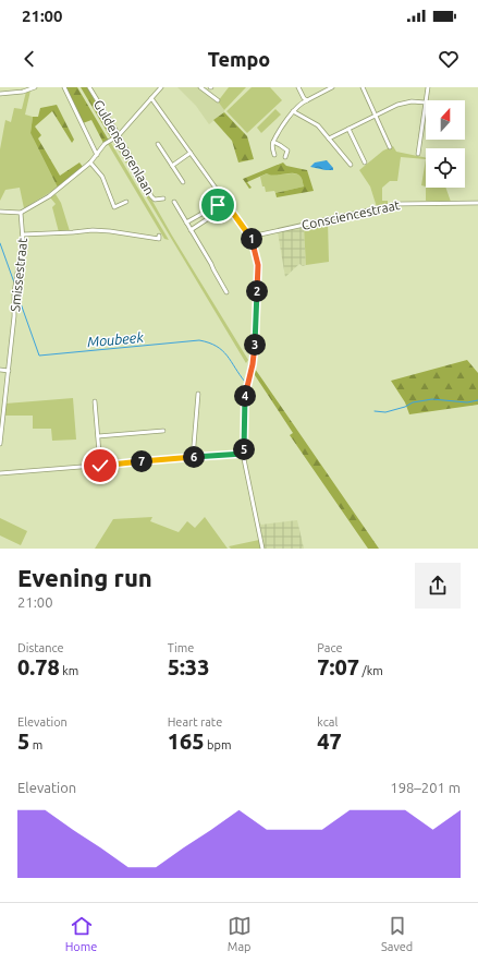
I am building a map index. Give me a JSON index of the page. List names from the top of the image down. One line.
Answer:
{"streets":{"street":["Guldensporenlaan","Consciencestraat","Smissestraat"]},"water":["Moubeek"],"north":"top","page":{"status":"21:00","header":"Tempo","pins":["1","2","3","4","5","6","7"],"heading":["Evening run","21:00"],"stats":[["Distance","0.78 km"],["Time","5:33"],["Pace","7:07 /km"],["Elevation","5 m"],["Heart rate","165 bpm"],["kcal","47"]],"chart":["Elevation","198–201 m"],"tabs":["Home","Map","Saved"]}}
